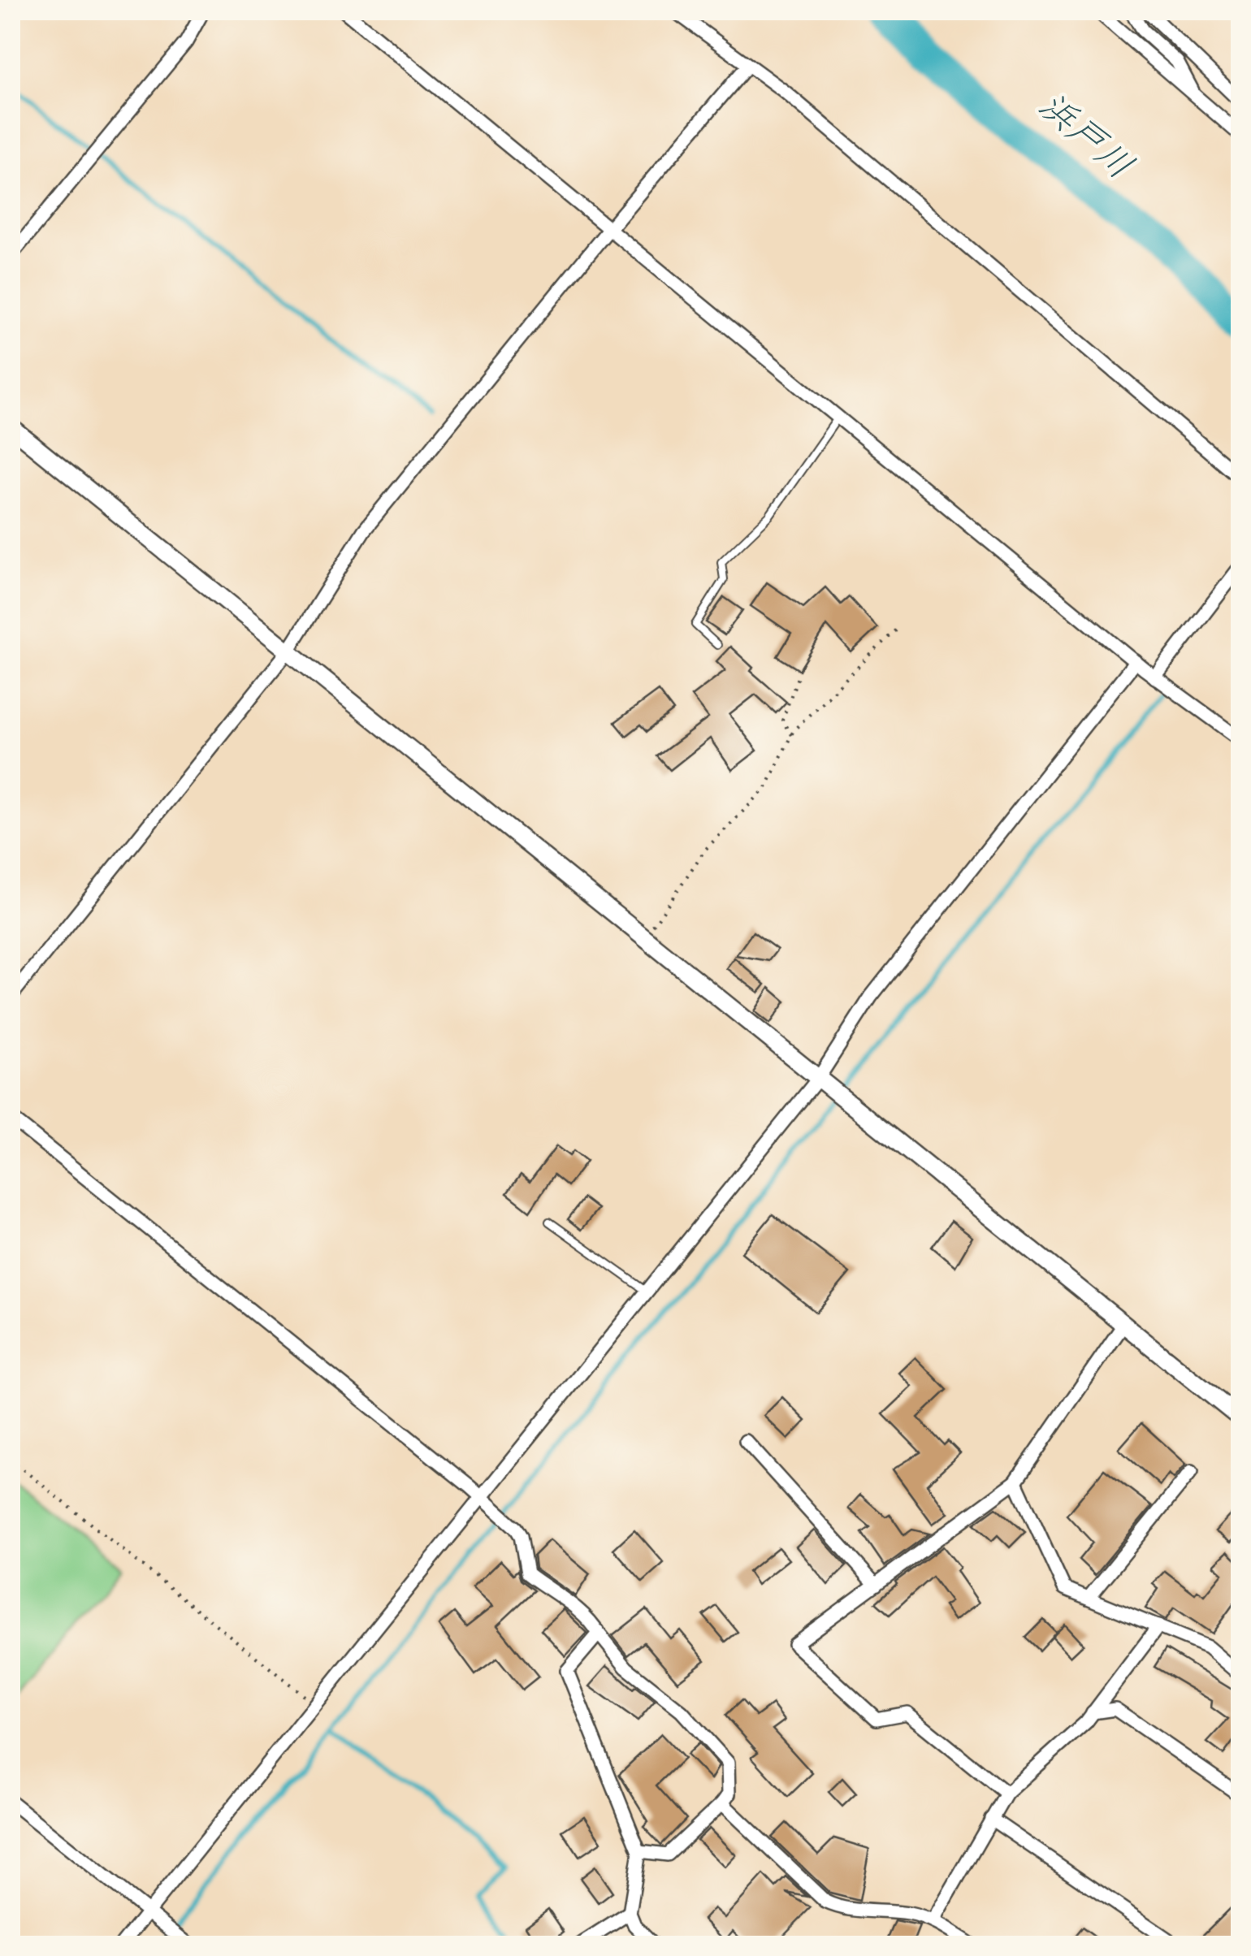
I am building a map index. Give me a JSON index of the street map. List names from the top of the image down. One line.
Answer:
{"water":["浜戸川"]}
